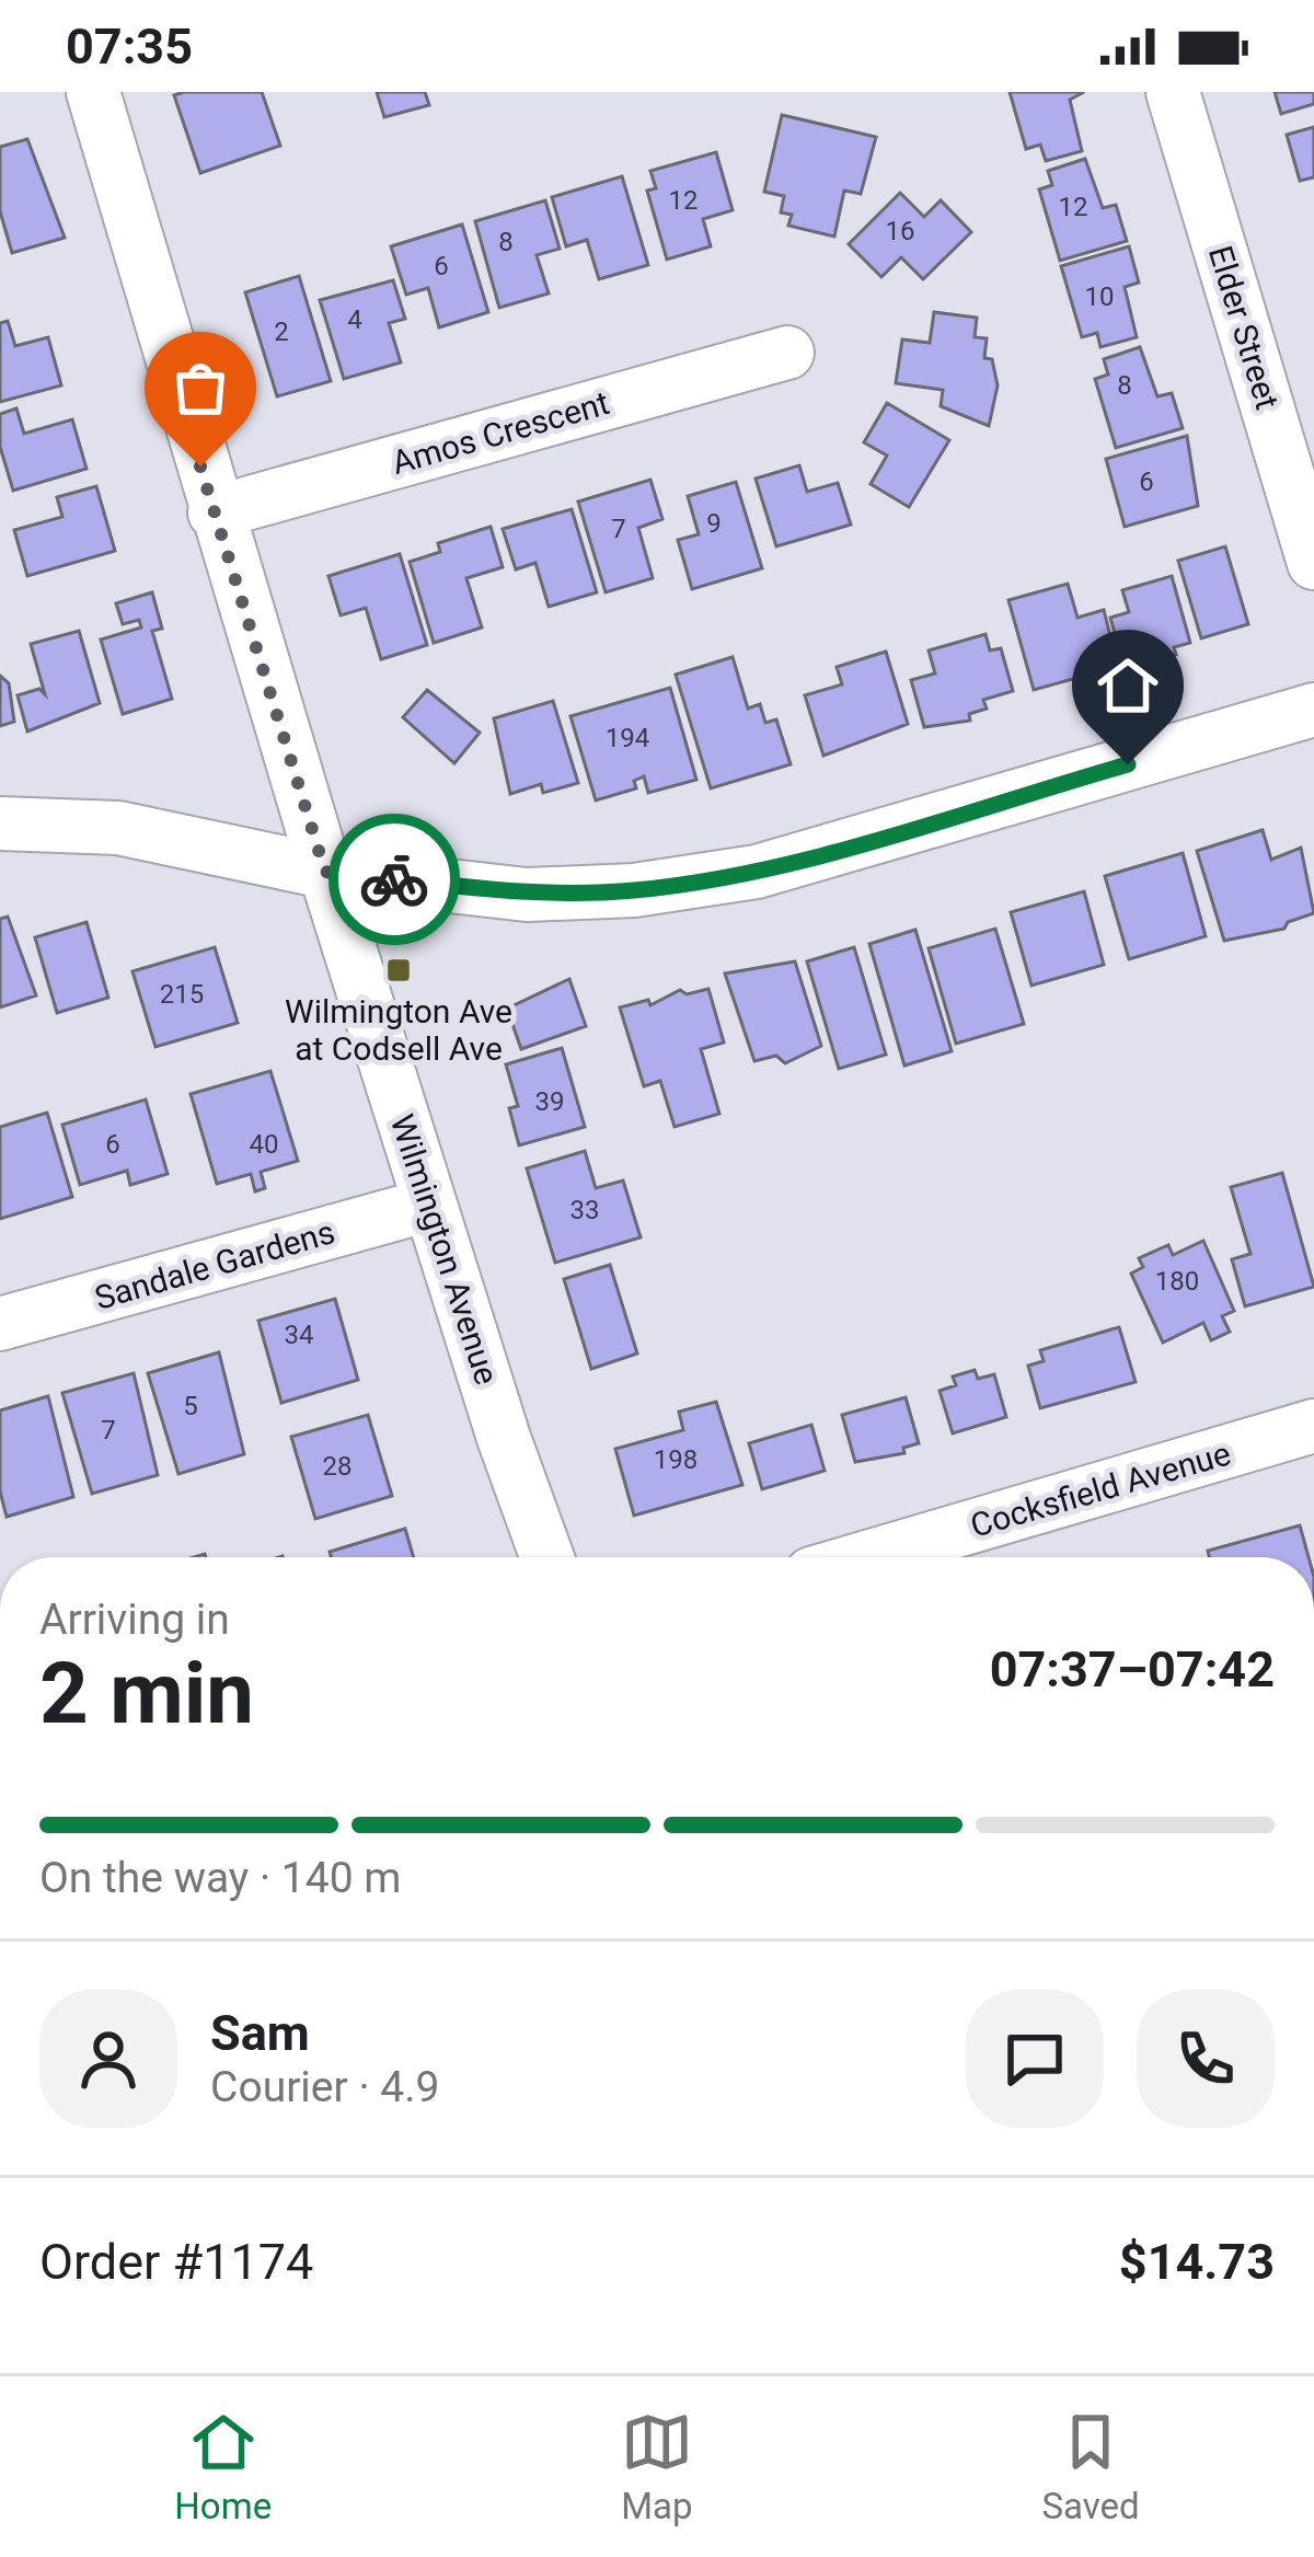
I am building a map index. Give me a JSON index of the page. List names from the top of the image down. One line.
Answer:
{"streets":{"street":["Elder Street","Amos Crescent","Wilmington Avenue","Sandale Gardens","Cocksfield Avenue"]},"crossings":[["Amos Crescent","Wilmington Avenue"],["Wilmington Avenue","Sandale Gardens"]],"places":{"transit":["Wilmington Ave at Codsell Ave"]},"house_numbers":["12","12","16","8","6","10","4","2","8","6","9","7","194","215","39","6","40","33","180","34","5","7","198","28"],"page":{"status":"07:35","heading":["2 min","Arriving in","07:37–07:42"],"panel":["Sam","Courier · 4.9","Order #1174","$14.73"],"bar":"On the way · 140 m","tabs":["Home","Map","Saved"]}}
